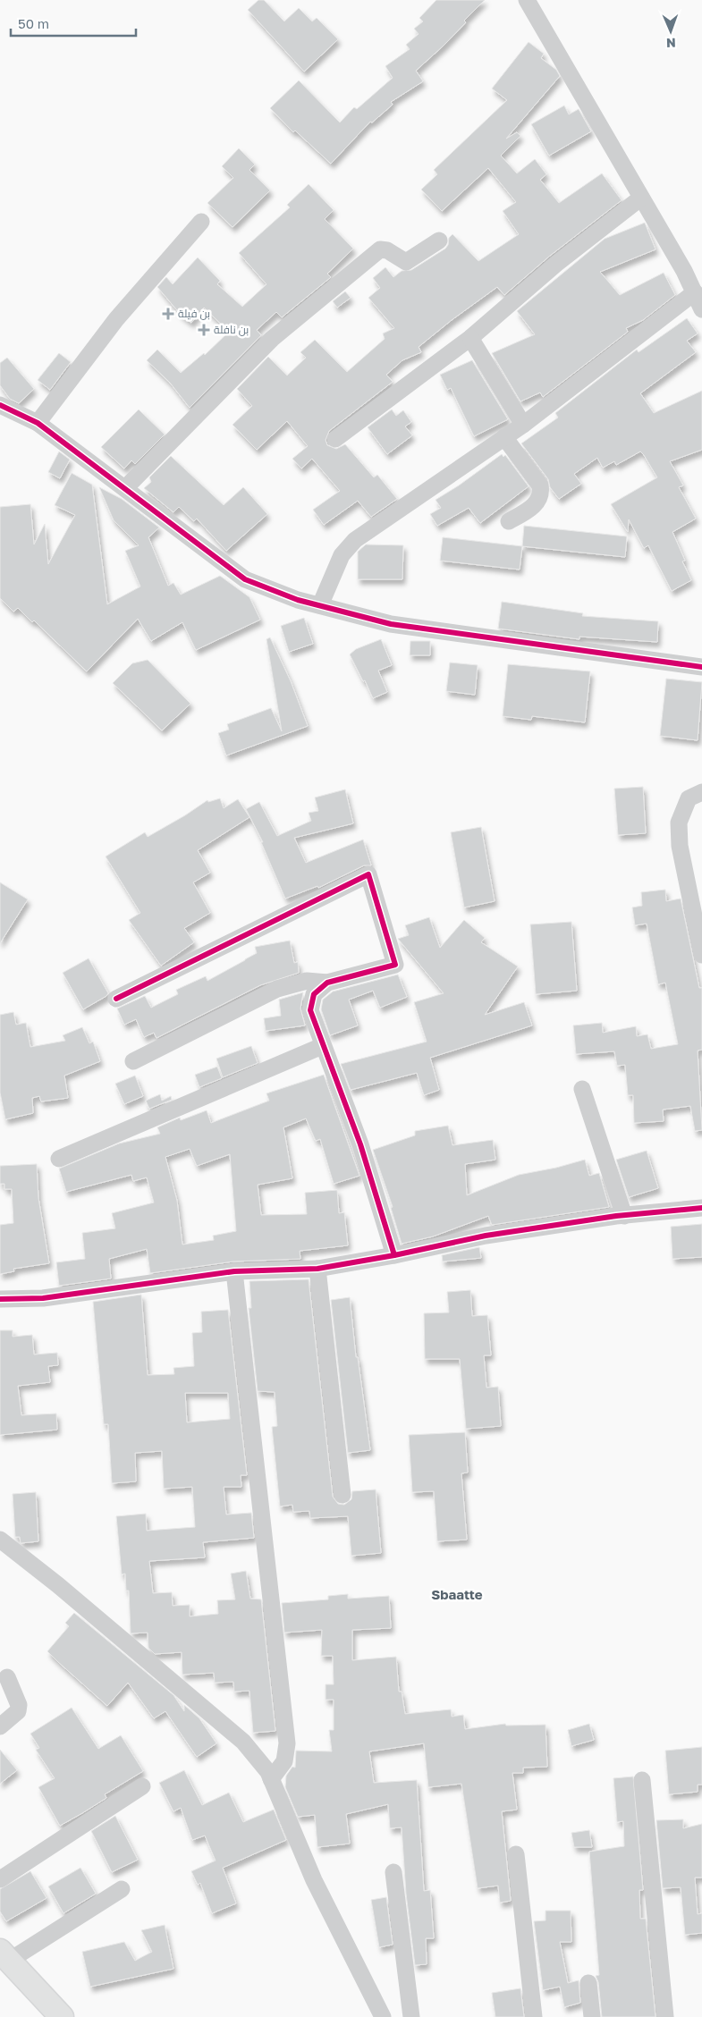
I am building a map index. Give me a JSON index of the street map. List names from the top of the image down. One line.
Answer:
{"districts":["Sbaatte"],"places":{"health":["بن فيلة","بن نافلة"]},"scale_bar":"50 m","north":"bottom"}
